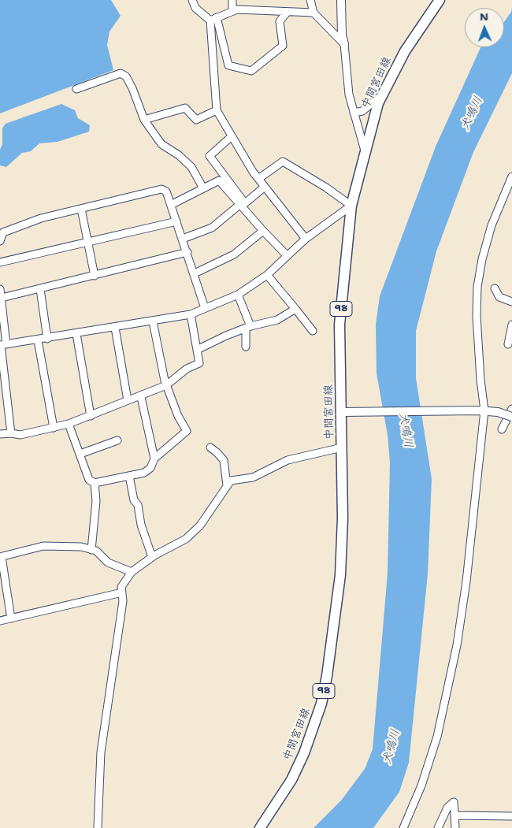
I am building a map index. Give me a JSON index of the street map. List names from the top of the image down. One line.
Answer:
{"streets":{"main road":["中間宮田線","98"]},"water":["犬鳴川"],"north":"top"}
